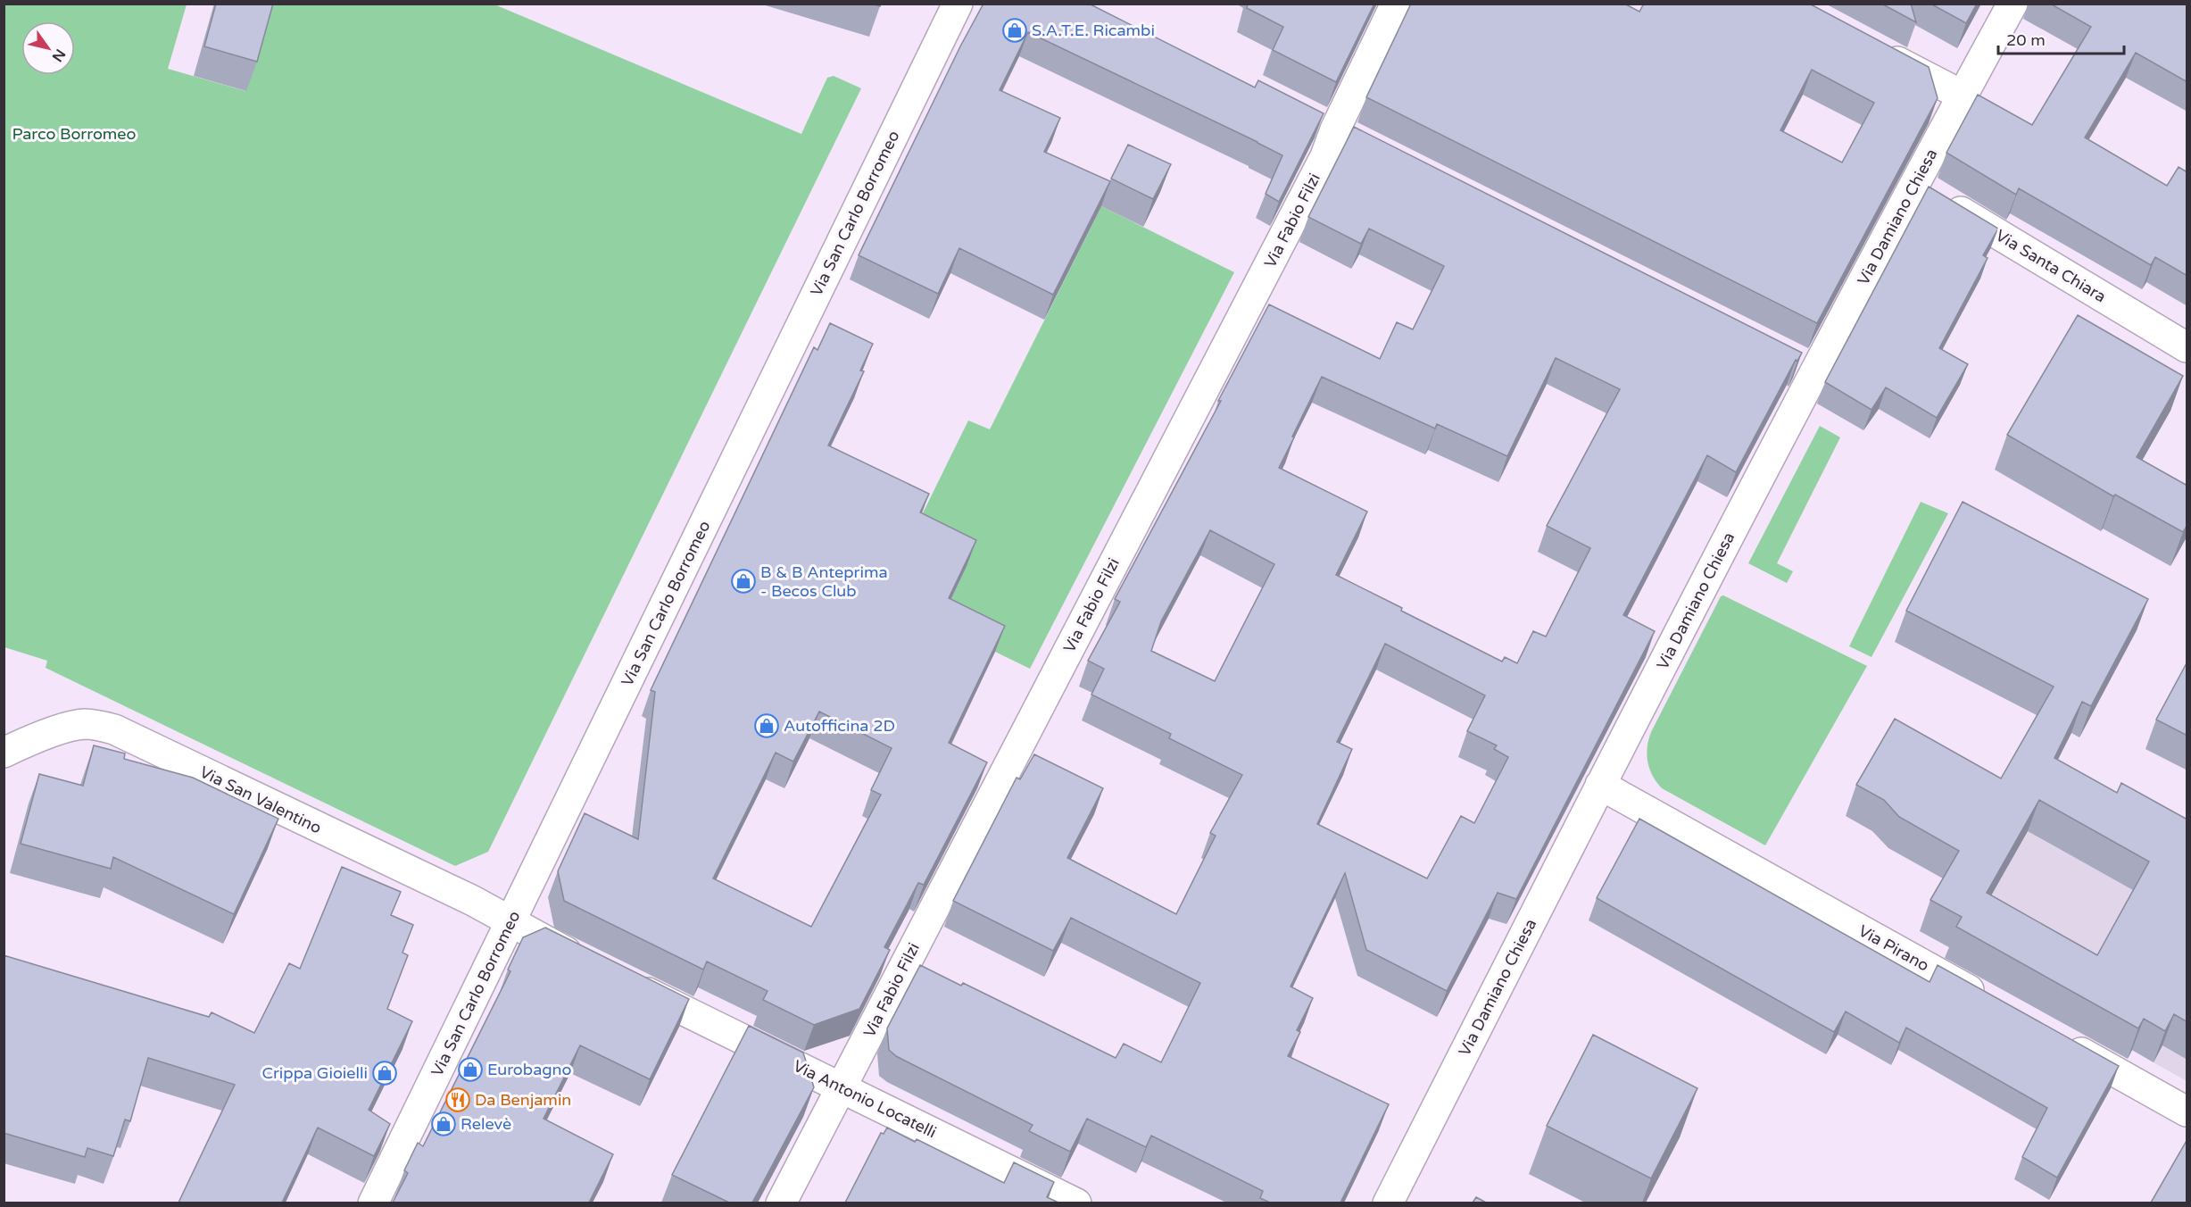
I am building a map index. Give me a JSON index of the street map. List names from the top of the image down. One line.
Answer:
{"streets":{"street":["Via San Carlo Borromeo","Via Damiano Chiesa","Via Fabio Filzi","Via Santa Chiara","Via San Valentino","Via Pirano","Via Antonio Locatelli"]},"crossings":[["Via San Carlo Borromeo","Via San Valentino"],["Via Damiano Chiesa","Via Santa Chiara"],["Via Damiano Chiesa","Via Pirano"],["Via Fabio Filzi","Via Antonio Locatelli"]],"parks":["Parco Borromeo"],"places":{"shop":["S.A.T.E. Ricambi","B & B Anteprima - Becos Club","Autofficina 2D","Eurobagno","Crippa Gioielli","Relevè"],"restaurant":["Da Benjamin"]},"scale_bar":"20 m","north":"bottom right"}
